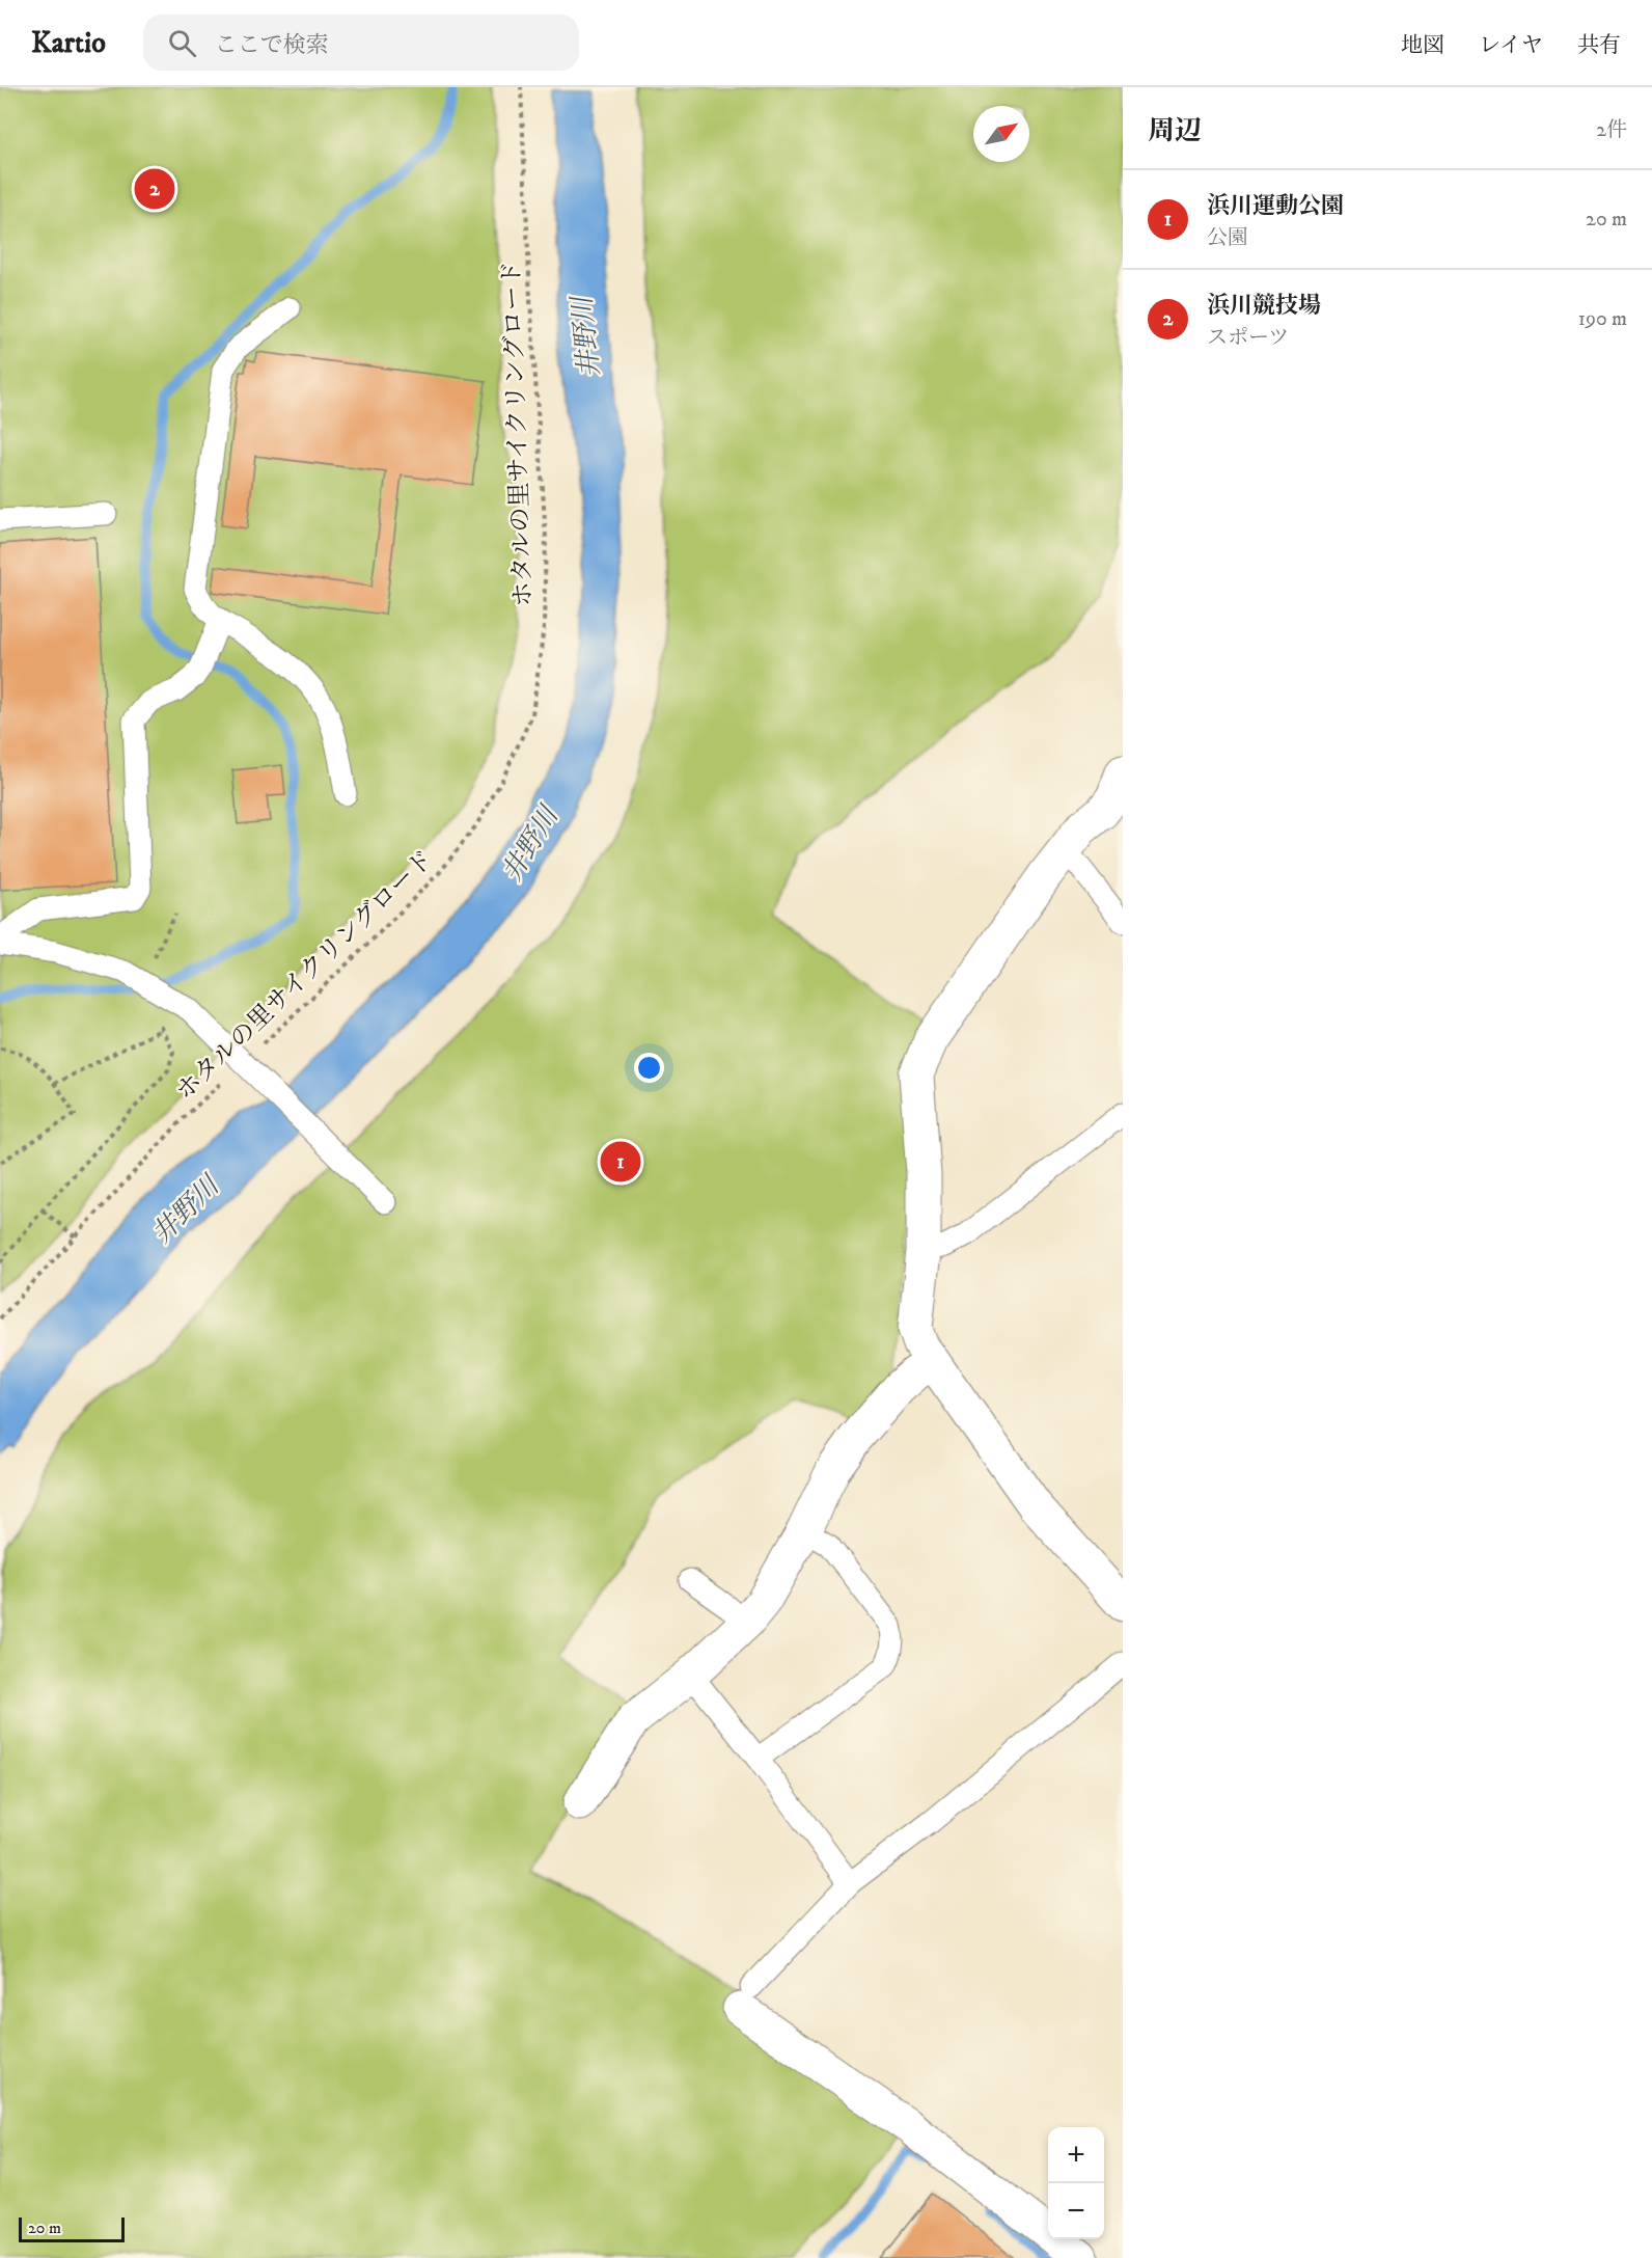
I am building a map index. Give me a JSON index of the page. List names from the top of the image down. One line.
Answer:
{"streets":{"path":["ホタルの里サイクリングロード"]},"water":["井野川"],"scale_bar":"20 m","north":"top right","page":{"header":"Kartio","search":"ここで検索","nav":["地図","レイヤ","共有"],"heading":["周辺","2件"],"pins":["2","1"],"list":[{"mark":"1","name":"浜川運動公園","note":"公園","value":"20 m"},{"mark":"2","name":"浜川競技場","note":"スポーツ","value":"190 m"}],"map_buttons":["+","−"],"scale":"20 m"}}
